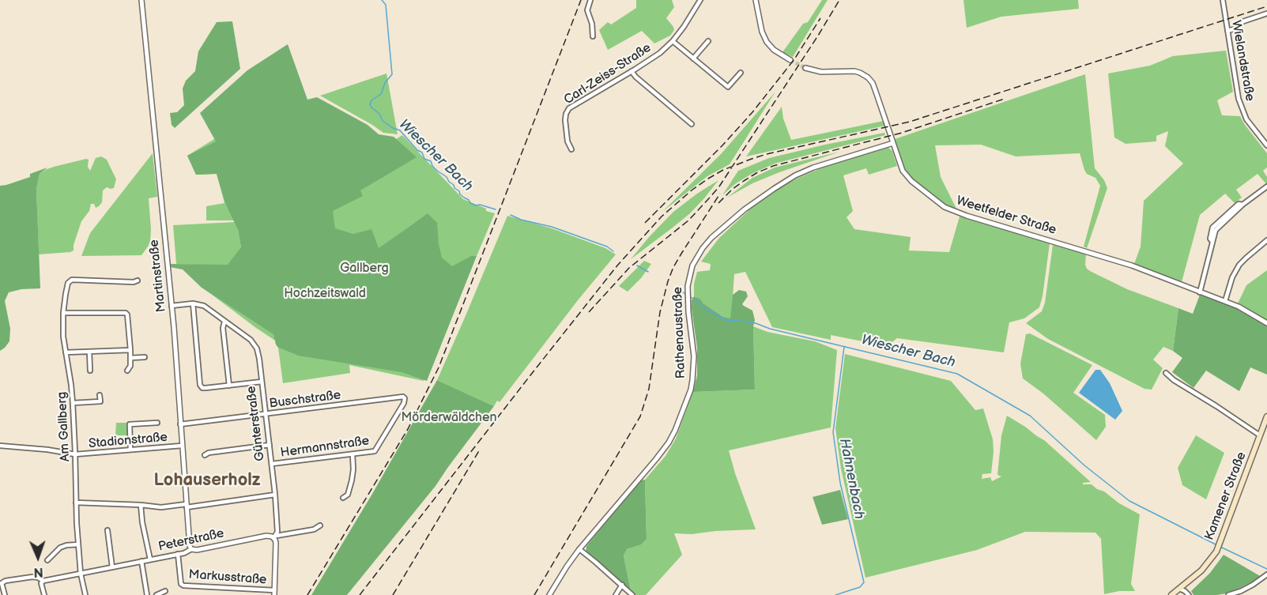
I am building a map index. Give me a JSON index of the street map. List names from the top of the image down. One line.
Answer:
{"streets":{"main road":["Kamener Straße"],"street":["Wielandstraße","Carl-Zeiss-Straße","Weetfelder Straße","Martinstraße","Rathenaustraße","Buschstraße","Günterstraße","Am Gallberg","Stadionstraße","Hermannstraße","Peterstraße","Markusstraße"]},"crossings":[["Weetfelder Straße","Rathenaustraße"],["Martinstraße","Buschstraße"],["Martinstraße","Stadionstraße"],["Martinstraße","Peterstraße"],["Buschstraße","Günterstraße"],["Buschstraße","Hermannstraße"],["Günterstraße","Hermannstraße"],["Günterstraße","Peterstraße"],["Günterstraße","Markusstraße"],["Am Gallberg","Stadionstraße"],["Am Gallberg","Peterstraße"],["Peterstraße","Markusstraße"]],"districts":["Lohauserholz"],"water":["Wiescher Bach","Hahnenbach"],"parks":["Gallberg","Hochzeitswald","Mörderwäldchen"],"north":"bottom"}
